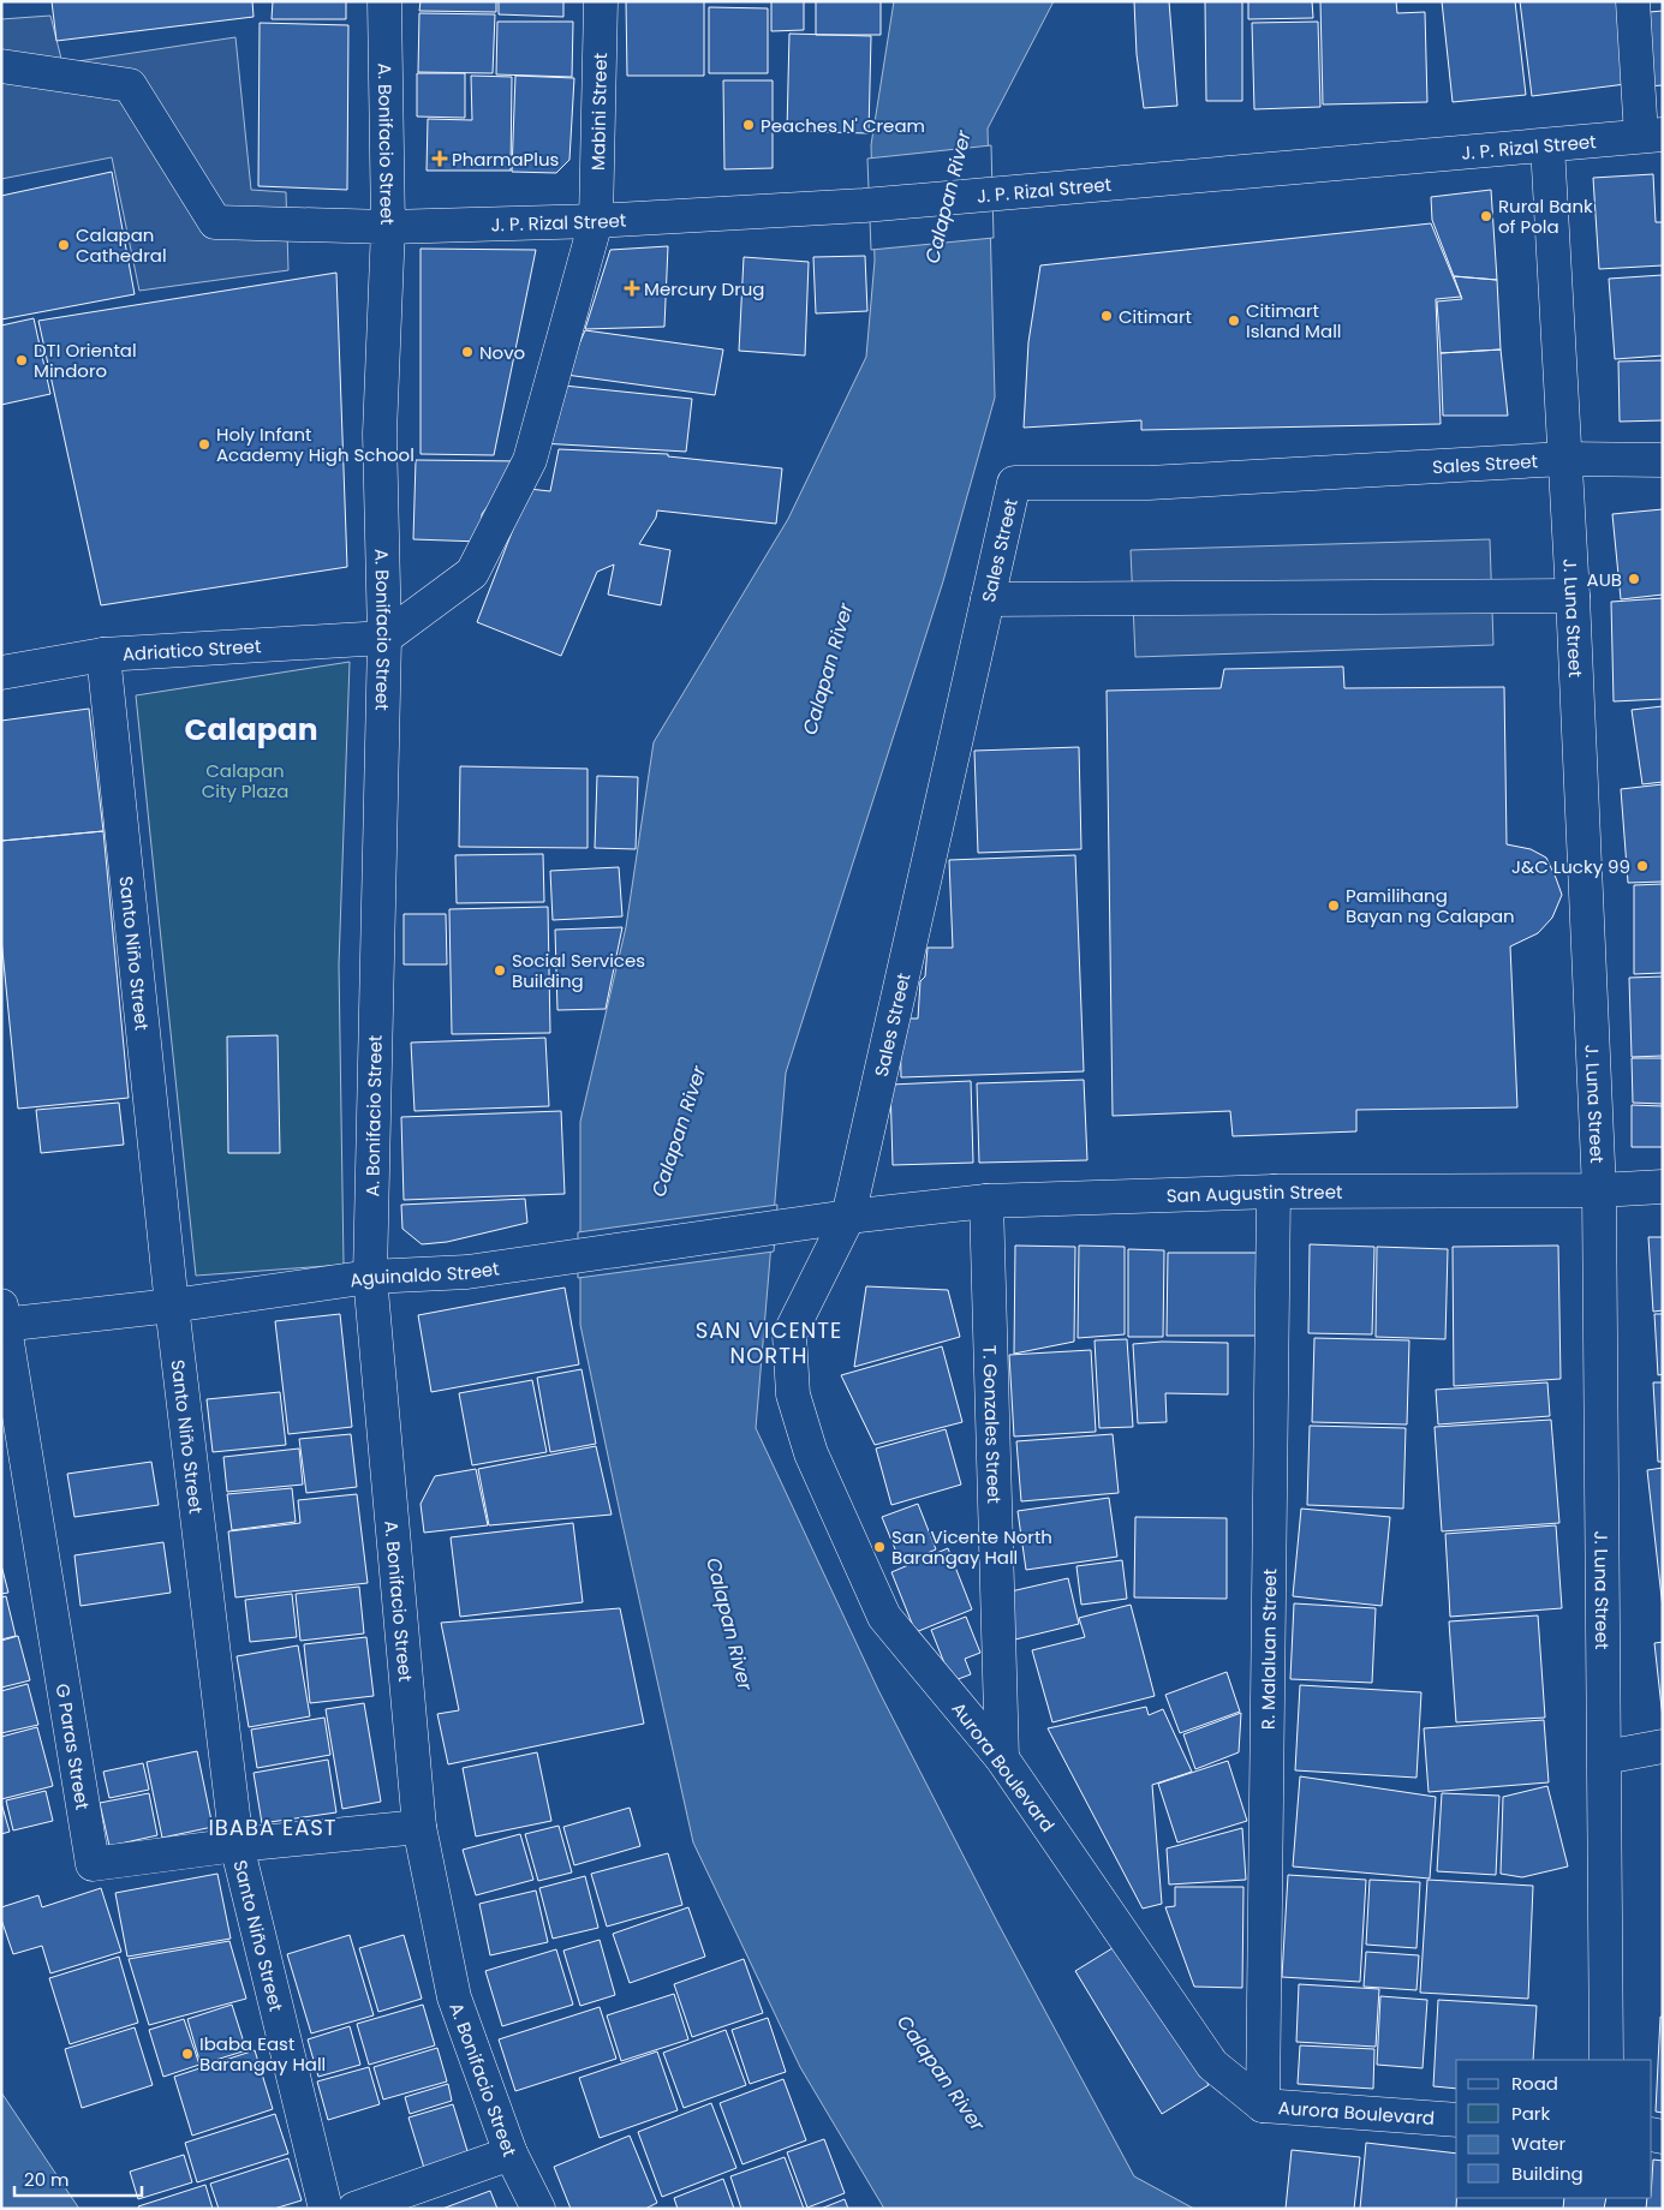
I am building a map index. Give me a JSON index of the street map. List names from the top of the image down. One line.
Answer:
{"streets":{"main road":["Mabini Street","A. Bonifacio Street","J. P. Rizal Street","Sales Street","J. Luna Street","Adriatico Street","Santo Niño Street","San Augustin Street","Aguinaldo Street","T. Gonzales Street","R. Malaluan Street","G Paras Street","Aurora Boulevard"]},"crossings":[["Mabini Street","A. Bonifacio Street"],["Mabini Street","J. P. Rizal Street"],["Mabini Street","Adriatico Street"],["A. Bonifacio Street","J. P. Rizal Street"],["A. Bonifacio Street","Adriatico Street"],["A. Bonifacio Street","Aguinaldo Street"],["A. Bonifacio Street","G Paras Street"],["J. P. Rizal Street","J. Luna Street"],["Sales Street","J. Luna Street"],["Sales Street","San Augustin Street"],["Sales Street","Aguinaldo Street"],["Sales Street","Aurora Boulevard"],["J. Luna Street","San Augustin Street"],["Adriatico Street","Santo Niño Street"],["Santo Niño Street","Aguinaldo Street"],["Santo Niño Street","G Paras Street"],["San Augustin Street","Aguinaldo Street"],["San Augustin Street","T. Gonzales Street"],["San Augustin Street","R. Malaluan Street"],["San Augustin Street","Aurora Boulevard"],["Aguinaldo Street","G Paras Street"],["Aguinaldo Street","Aurora Boulevard"],["T. Gonzales Street","Aurora Boulevard"],["R. Malaluan Street","Aurora Boulevard"]],"districts":["Calapan","SAN VICENTE NORTH","IBABA EAST"],"water":["Calapan River"],"parks":["Calapan City Plaza"],"places":{"other":["Peaches N' Cream","Rural Bank of Pola","Calapan Cathedral","Citimart","Citimart Island Mall","Novo","DTI Oriental Mindoro","Holy Infant Academy High School","AUB","J&C Lucky 99","Pamilihang Bayan ng Calapan","Social Services Building","San Vicente North Barangay Hall","Ibaba East Barangay Hall"],"health":["PharmaPlus","Mercury Drug"]},"legend":["Road","Park","Water","Building"],"scale_bar":"20 m"}
